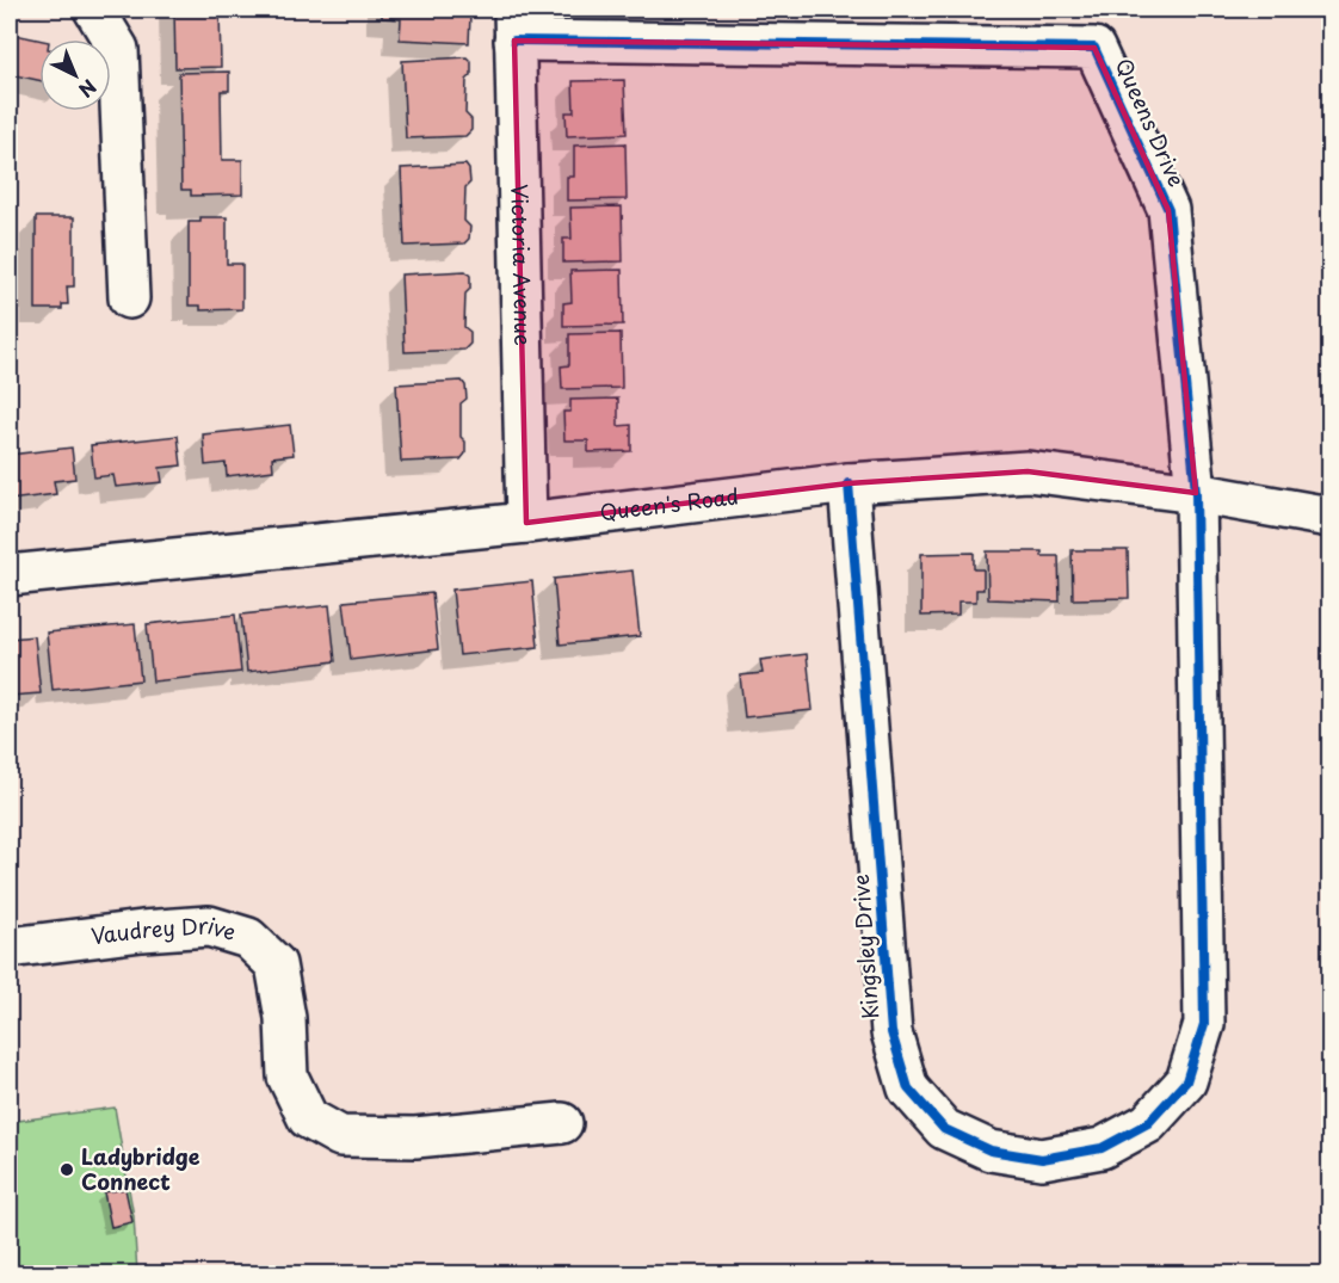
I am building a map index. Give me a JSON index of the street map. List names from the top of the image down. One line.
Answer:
{"streets":{"street":["Queens Drive","Victoria Avenue","Queen's Road","Vaudrey Drive","Kingsley Drive"]},"crossings":[["Queens Drive","Victoria Avenue"],["Queens Drive","Queen's Road"],["Queens Drive","Kingsley Drive"],["Victoria Avenue","Queen's Road"],["Queen's Road","Kingsley Drive"]],"places":["Ladybridge Connect"],"north":"bottom right"}
